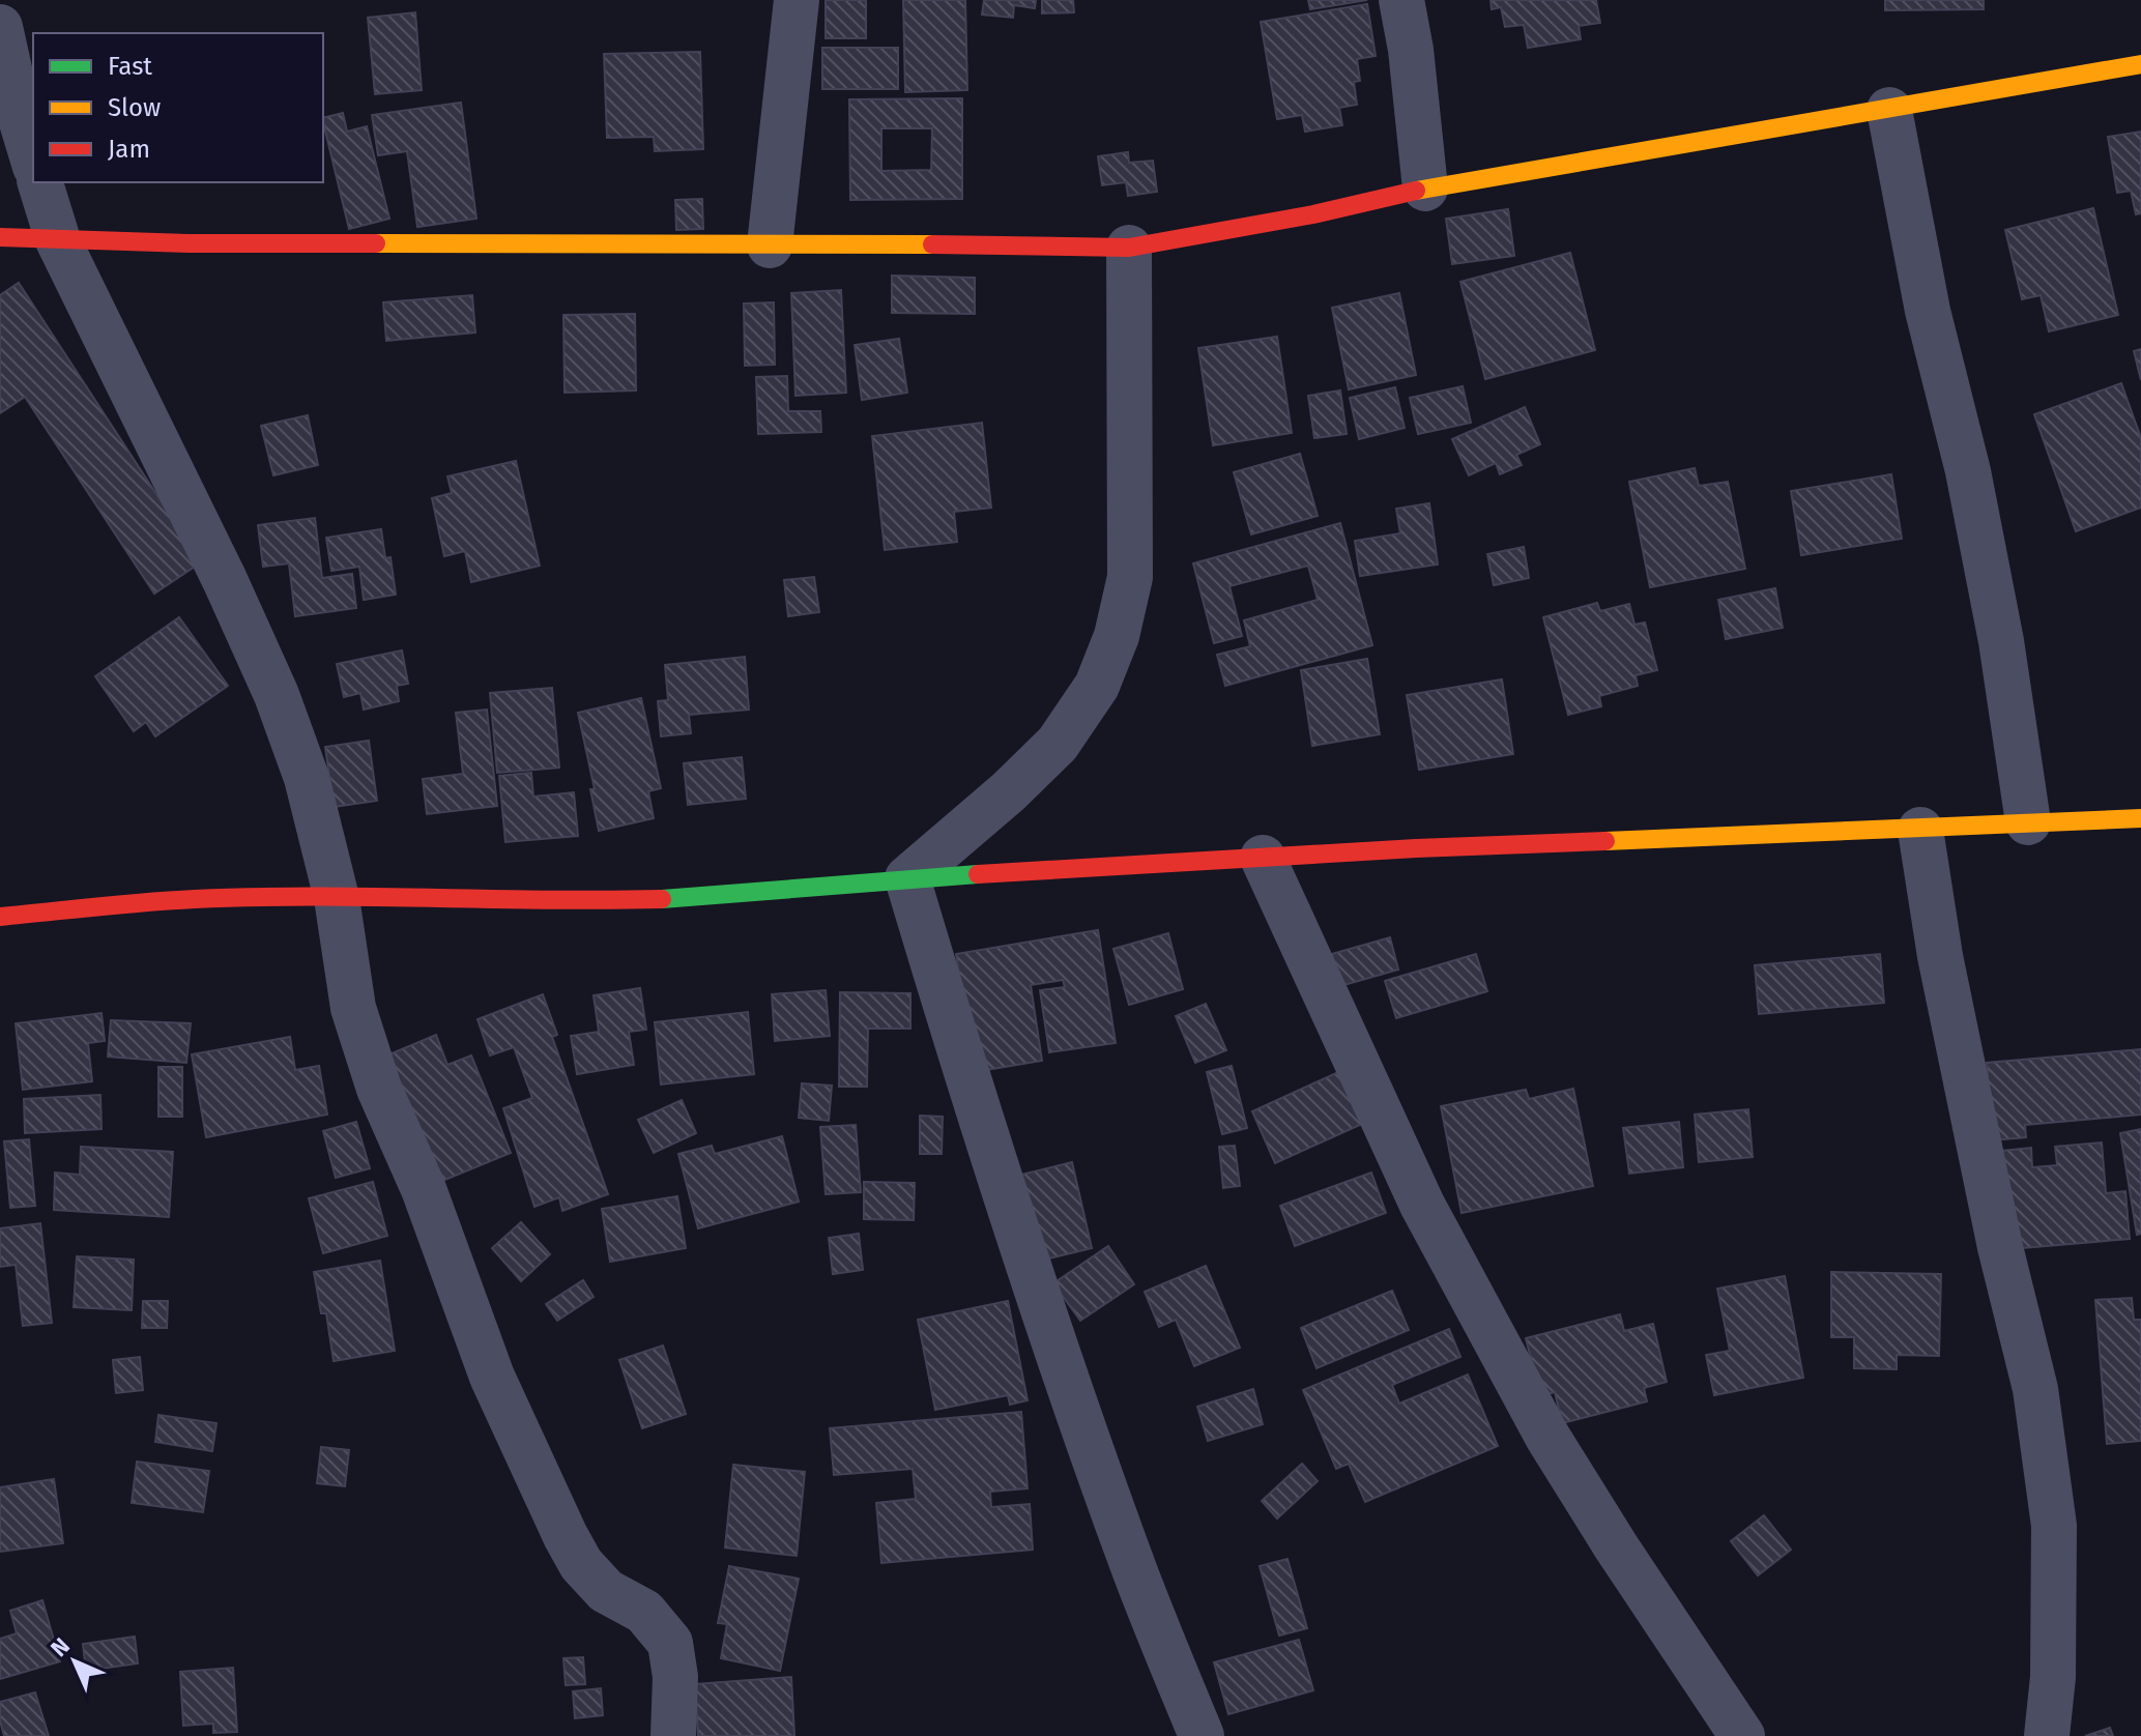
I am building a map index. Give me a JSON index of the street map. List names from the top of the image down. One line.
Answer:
{"legend":["Fast","Slow","Jam"],"north":"top left"}
